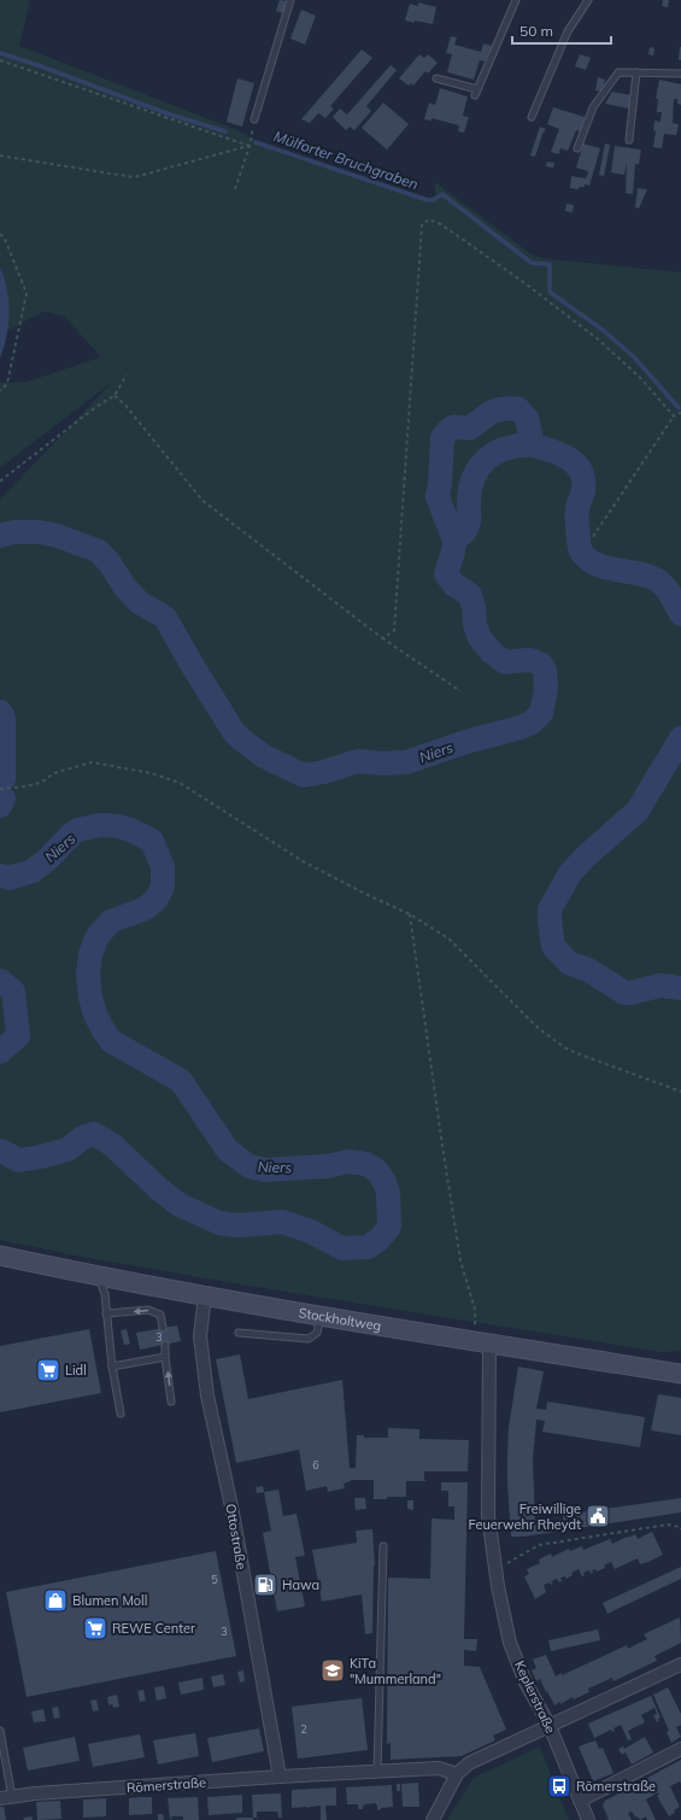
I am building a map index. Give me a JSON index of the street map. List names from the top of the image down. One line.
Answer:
{"streets":{"main road":["Stockholtweg"],"street":["Ottostraße","Keplerstraße","Römerstraße"]},"crossings":[["Stockholtweg","Ottostraße"],["Stockholtweg","Keplerstraße"],["Ottostraße","Römerstraße"]],"water":["Mülforter Bruchgraben","Niers"],"places":{"supermarket":["Lidl","REWE Center"],"public building":["Freiwillige Feuerwehr Rheydt"],"fuel station":["Hawa"],"shop":["Blumen Moll"],"school or university":["KiTa \"Mummerland\""],"bus stop":["Römerstraße"]},"house_numbers":["3","6","5","3","2"],"scale_bar":"50 m"}
